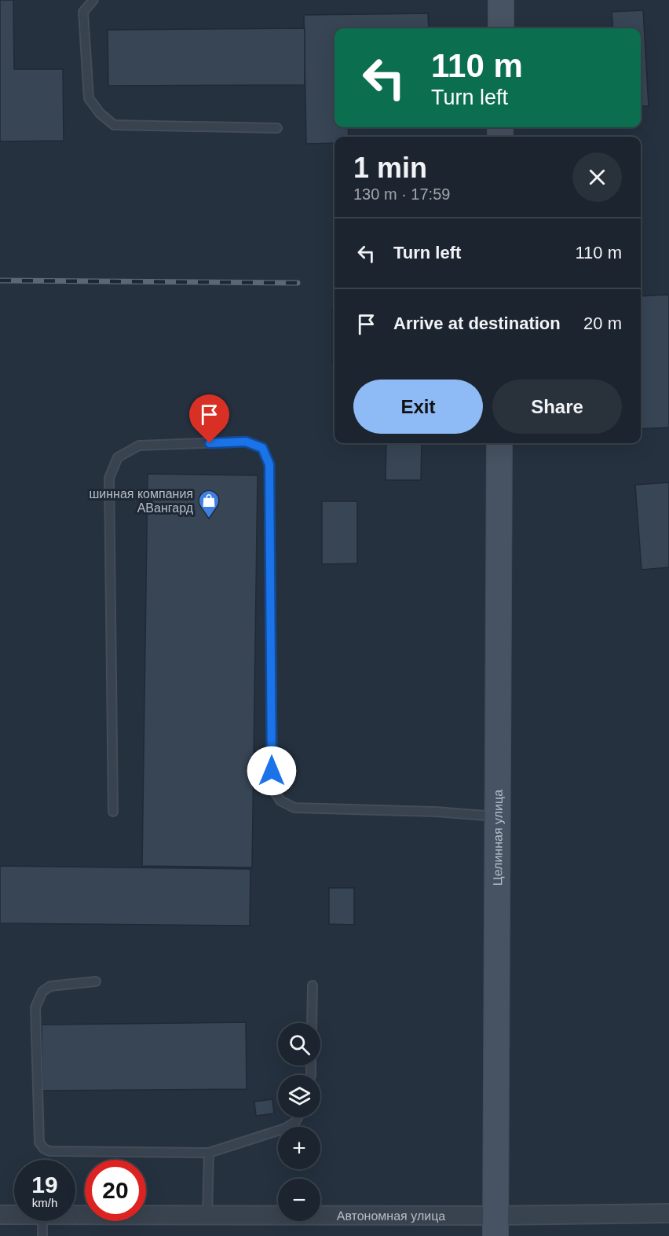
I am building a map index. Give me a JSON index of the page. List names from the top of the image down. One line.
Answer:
{"streets":{"street":["Целинная улица","Автономная улица"]},"crossings":[["Целинная улица","Автономная улица"]],"places":{"shop":["шинная компания АВангард"]},"page":{"turn":["110 m","Turn left"],"heading":["1 min","130 m · 17:59"],"list":[{"name":"Turn left","value":"110 m"},{"name":"Arrive at destination","value":"20 m"}],"buttons":["Exit","Share"],"map_buttons":["+","−"],"speed":"19 km/h","limit":"20"}}
